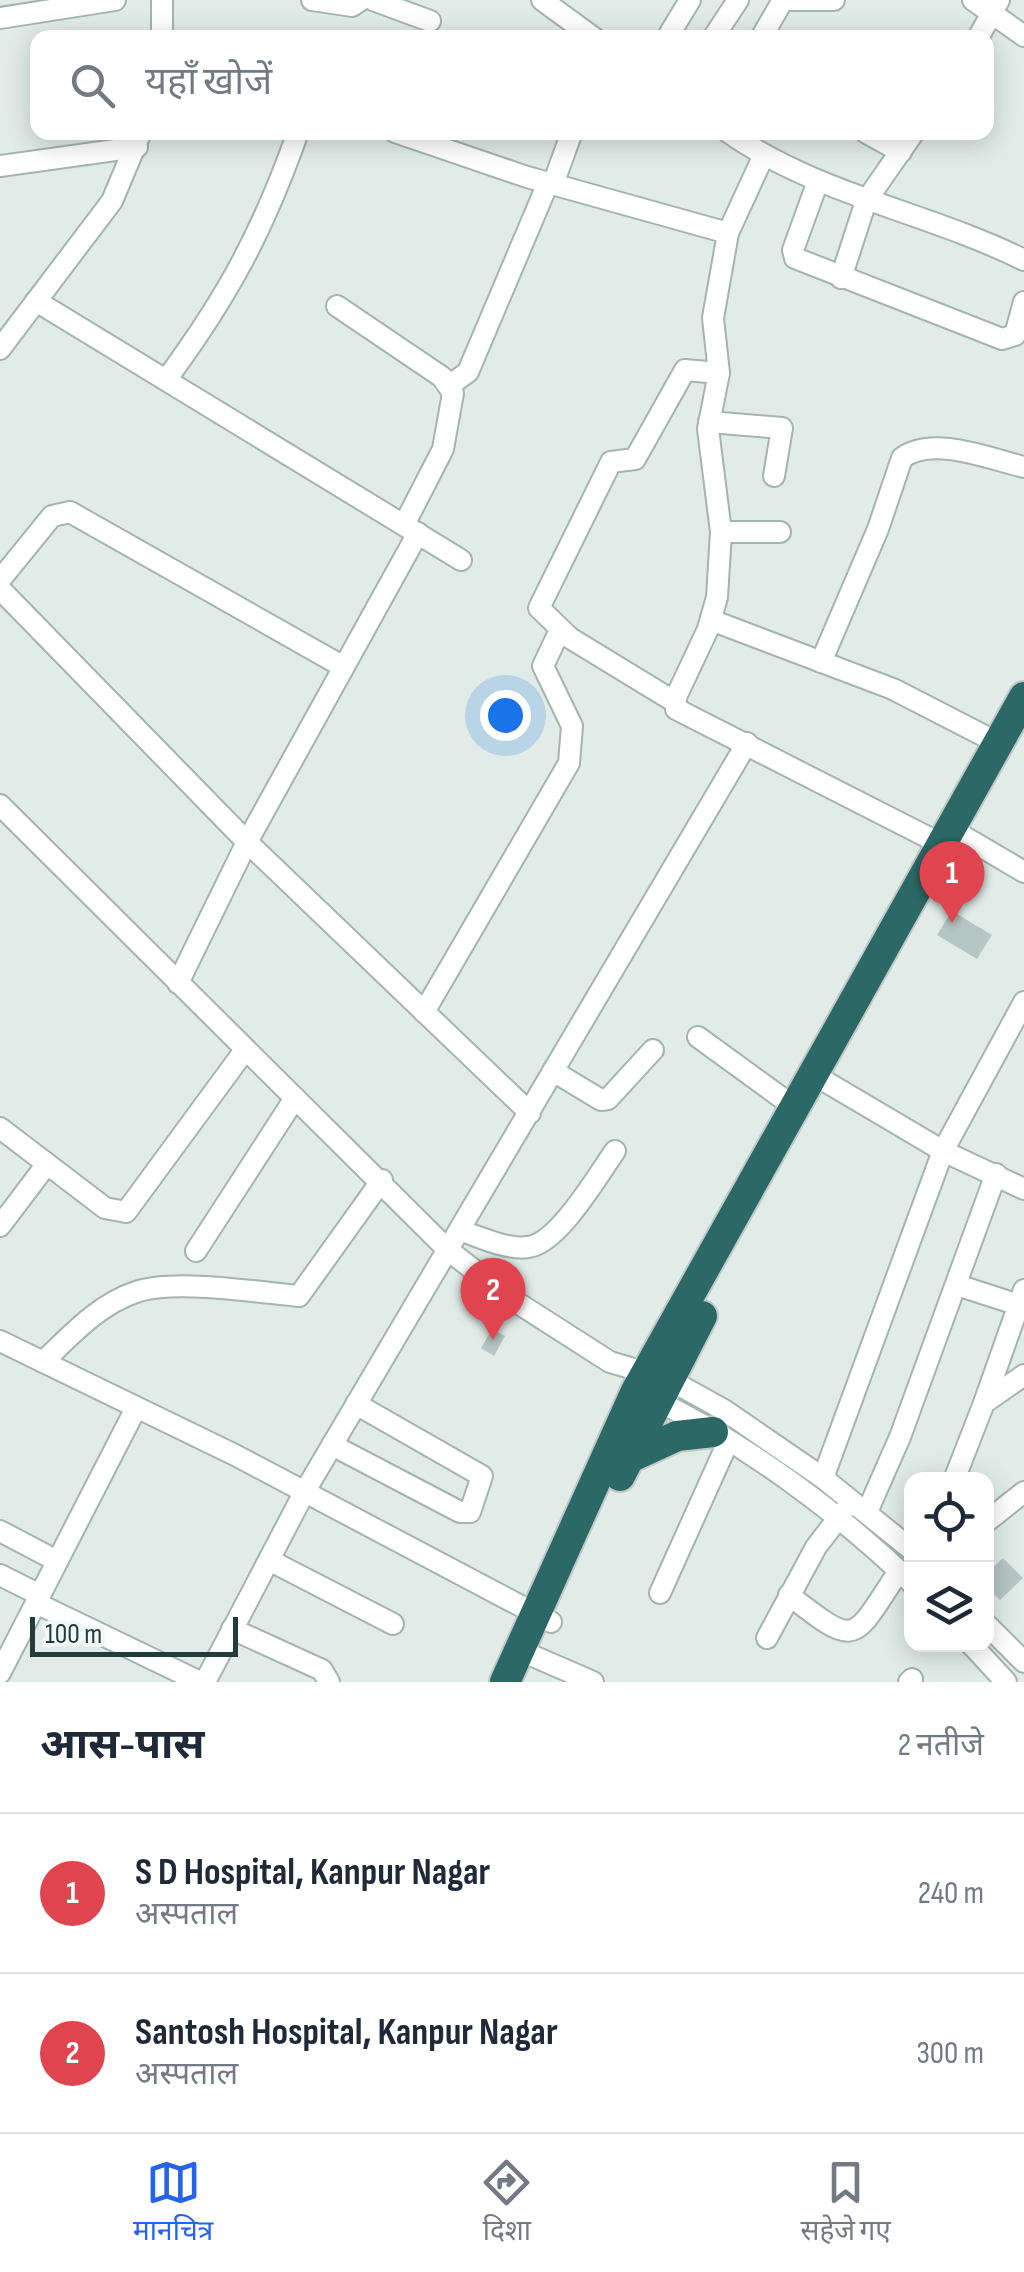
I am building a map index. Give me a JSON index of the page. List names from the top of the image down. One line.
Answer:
{"scale_bar":"100 m","page":{"search":"यहाँ खोजें","pins":["1","2"],"scale":"100 m","heading":["आस-पास","2 नतीजे"],"list":[{"mark":"1","name":"S D Hospital, Kanpur Nagar","note":"अस्पताल","value":"240 m"},{"mark":"2","name":"Santosh Hospital, Kanpur Nagar","note":"अस्पताल","value":"300 m"}],"nav":["मानचित्र","दिशा","सहेजे गए"]}}
